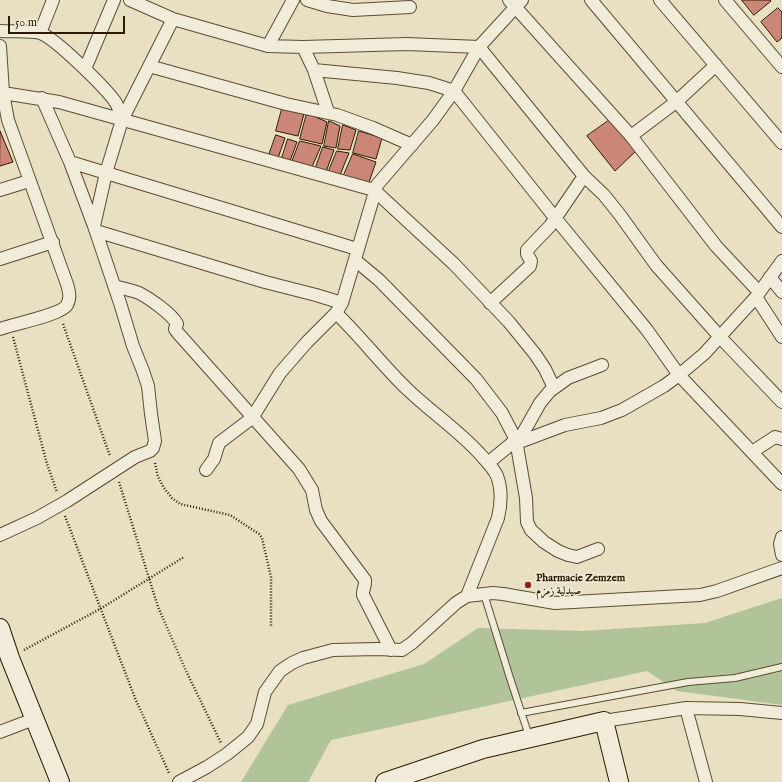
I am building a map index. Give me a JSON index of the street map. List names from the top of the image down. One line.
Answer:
{"places":["Pharmacie Zemzem صيدلية زمزم"],"scale_bar":"50 m"}
